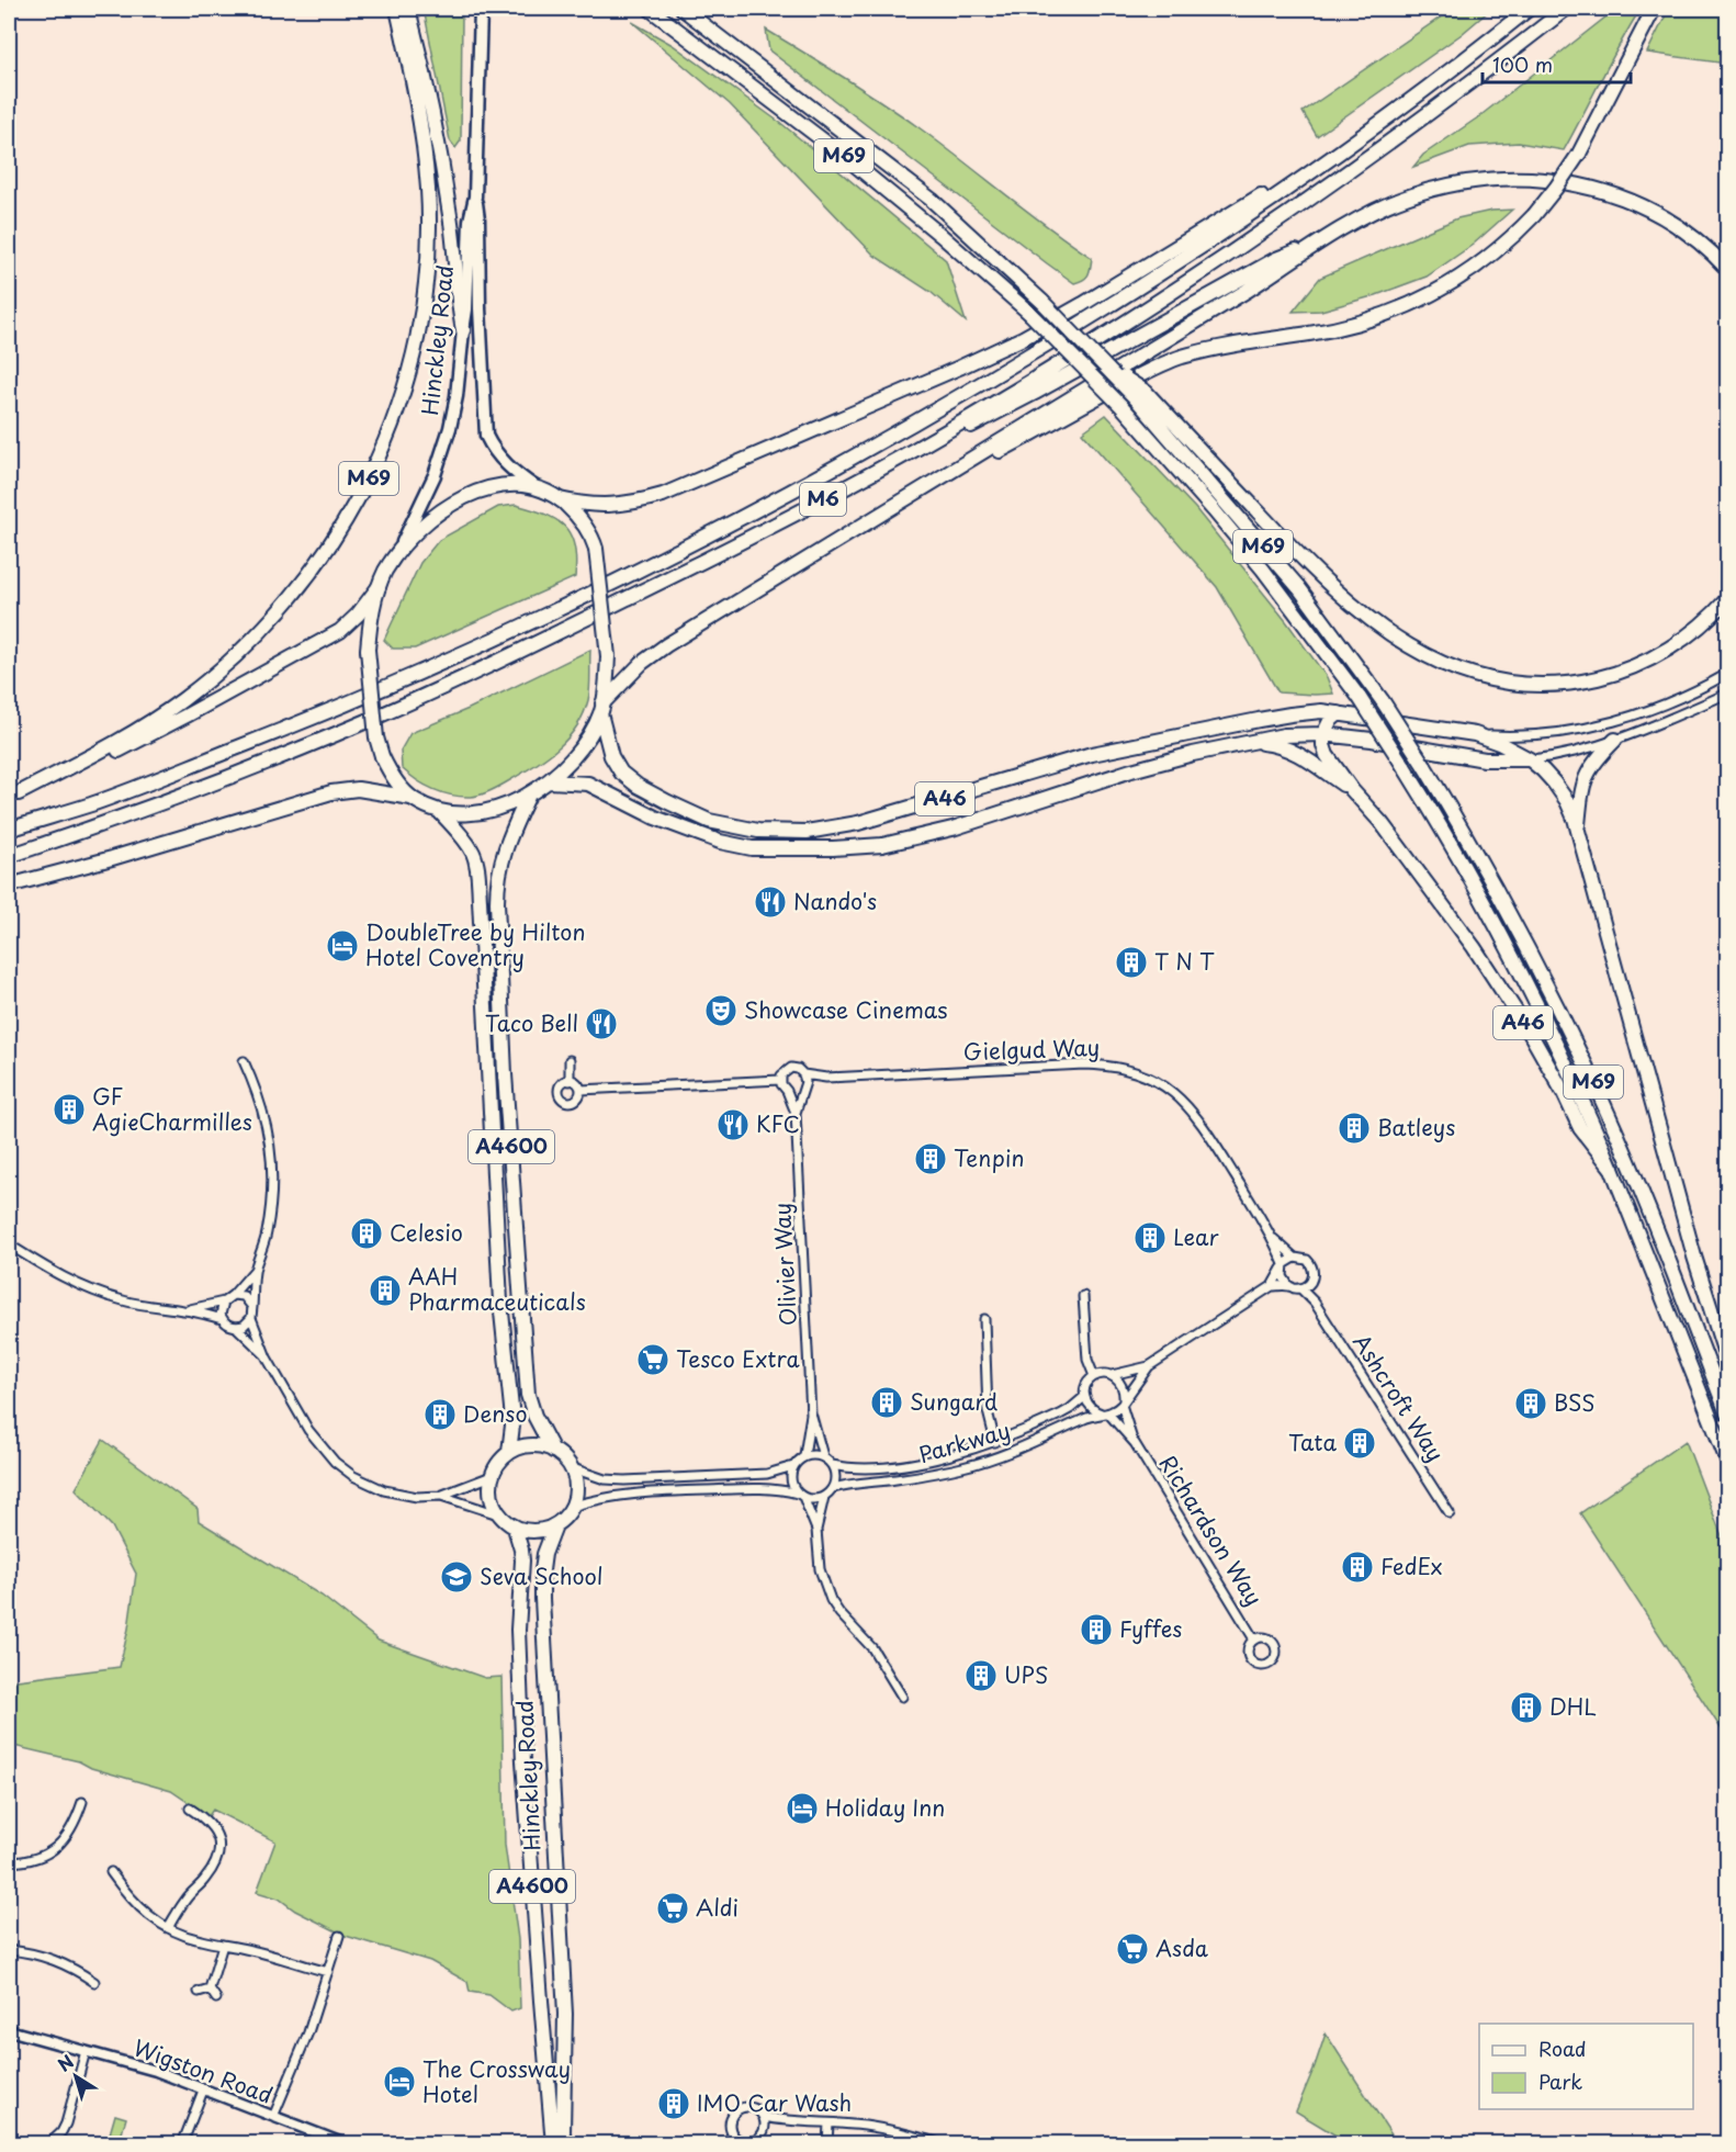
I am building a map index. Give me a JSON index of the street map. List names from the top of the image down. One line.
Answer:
{"streets":{"highway":["M69","Hinckley Road","M6","A46","A4600"],"street":["Gielgud Way","Olivier Way","Ashcroft Way","Parkway","Richardson Way","Wigston Road"]},"crossings":[["M69","A46"],["Hinckley Road","A4600"],["Gielgud Way","Olivier Way"],["Gielgud Way","Ashcroft Way"],["Olivier Way","Parkway"],["Parkway","Richardson Way"]],"places":{"restaurant":["Nando's","Taco Bell","KFC"],"hotel":["DoubleTree by Hilton Hotel Coventry","Holiday Inn","The Crossway Hotel"],"building":["T N T","GF AgieCharmilles","Batleys","Tenpin","Celesio","Lear","AAH Pharmaceuticals","Sungard","BSS","Denso","Tata","FedEx","Fyffes","UPS","DHL","IMO Car Wash"],"theatre":["Showcase Cinemas"],"supermarket":["Tesco Extra","Aldi","Asda"],"school or university":["Seva School"]},"legend":["Road","Park"],"scale_bar":"100 m","north":"top left"}
